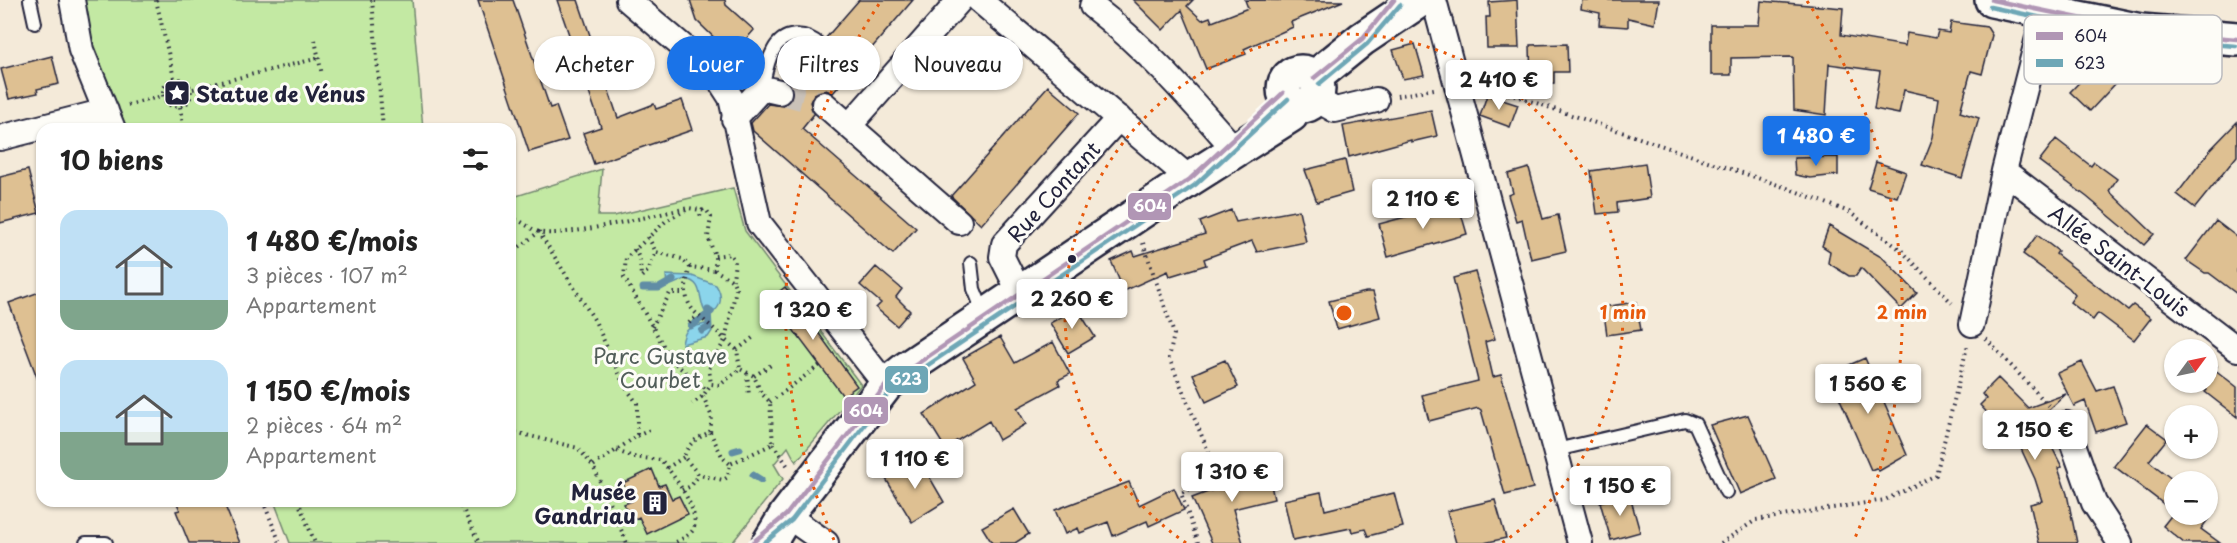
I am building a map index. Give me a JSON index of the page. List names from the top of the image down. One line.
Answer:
{"streets":{"street":["Rue Contant","Allée Saint-Louis"]},"parks":["Parc Gustave Courbet"],"places":{"place":["Statue de Vénus"],"building":["Musée Gandriau"]},"lines":["transit line 604","transit line 623"],"legend":["604","623"],"north":"top right","page":{"chip":["Acheter","Louer","Filtres","Nouveau"],"price":["2 410 €","1 480 €","2 110 €","2 260 €","1 320 €","1 560 €","2 150 €","1 110 €","1 310 €","1 150 €"],"heading":"10 biens","list":[{"name":"1 480 €/mois","note":"3 pièces · 107 m² · Appartement"},{"name":"1 150 €/mois","note":"2 pièces · 64 m² · Appartement"}],"map_buttons":["+","−"]},"rings":["1 min","2 min"]}
